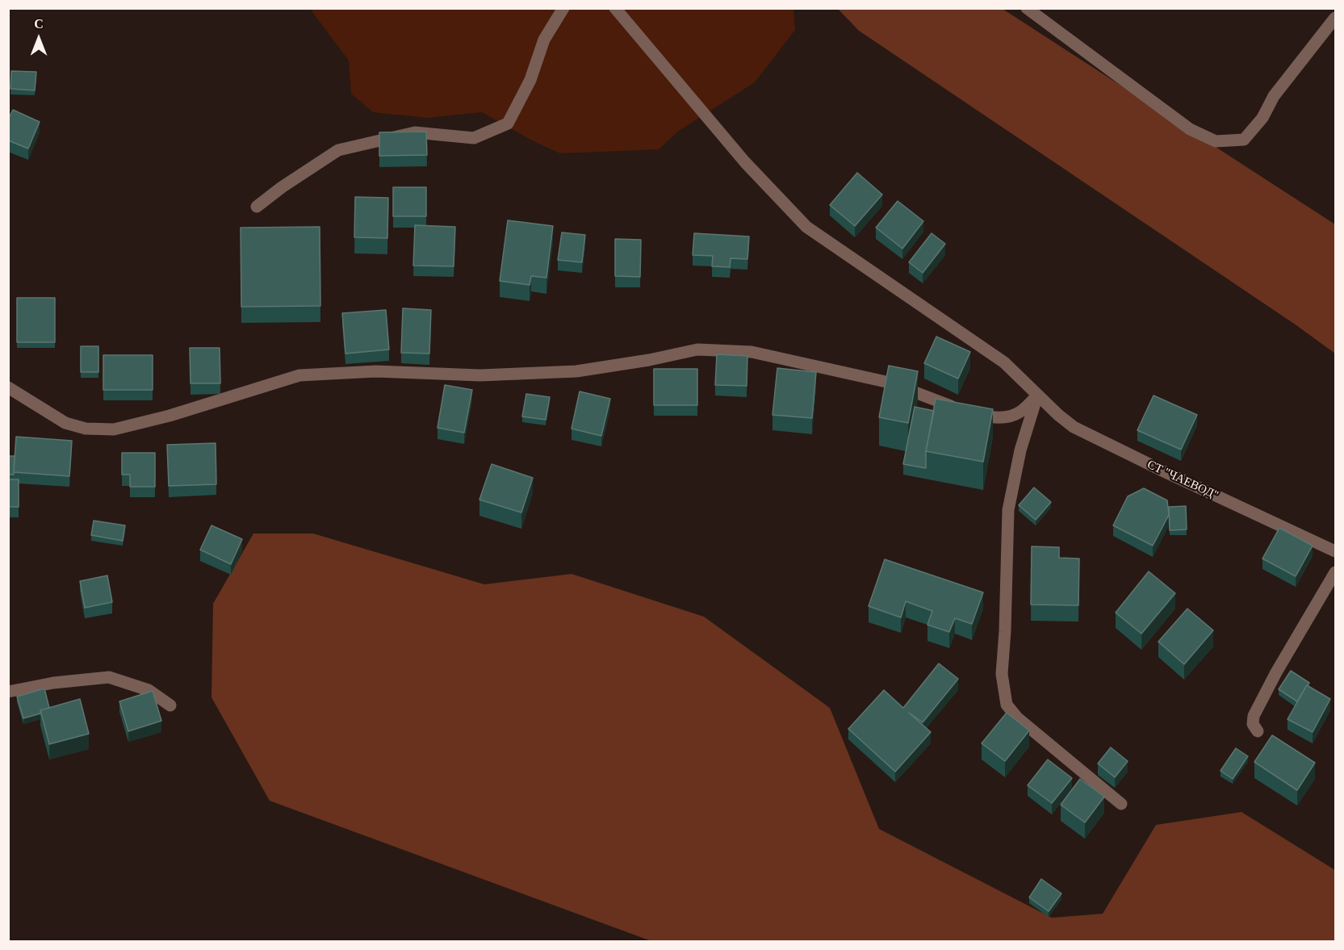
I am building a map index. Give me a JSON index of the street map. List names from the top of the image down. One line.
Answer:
{"streets":{"street":["СТ \"ЧАЕВОД\""]},"north":"top"}
